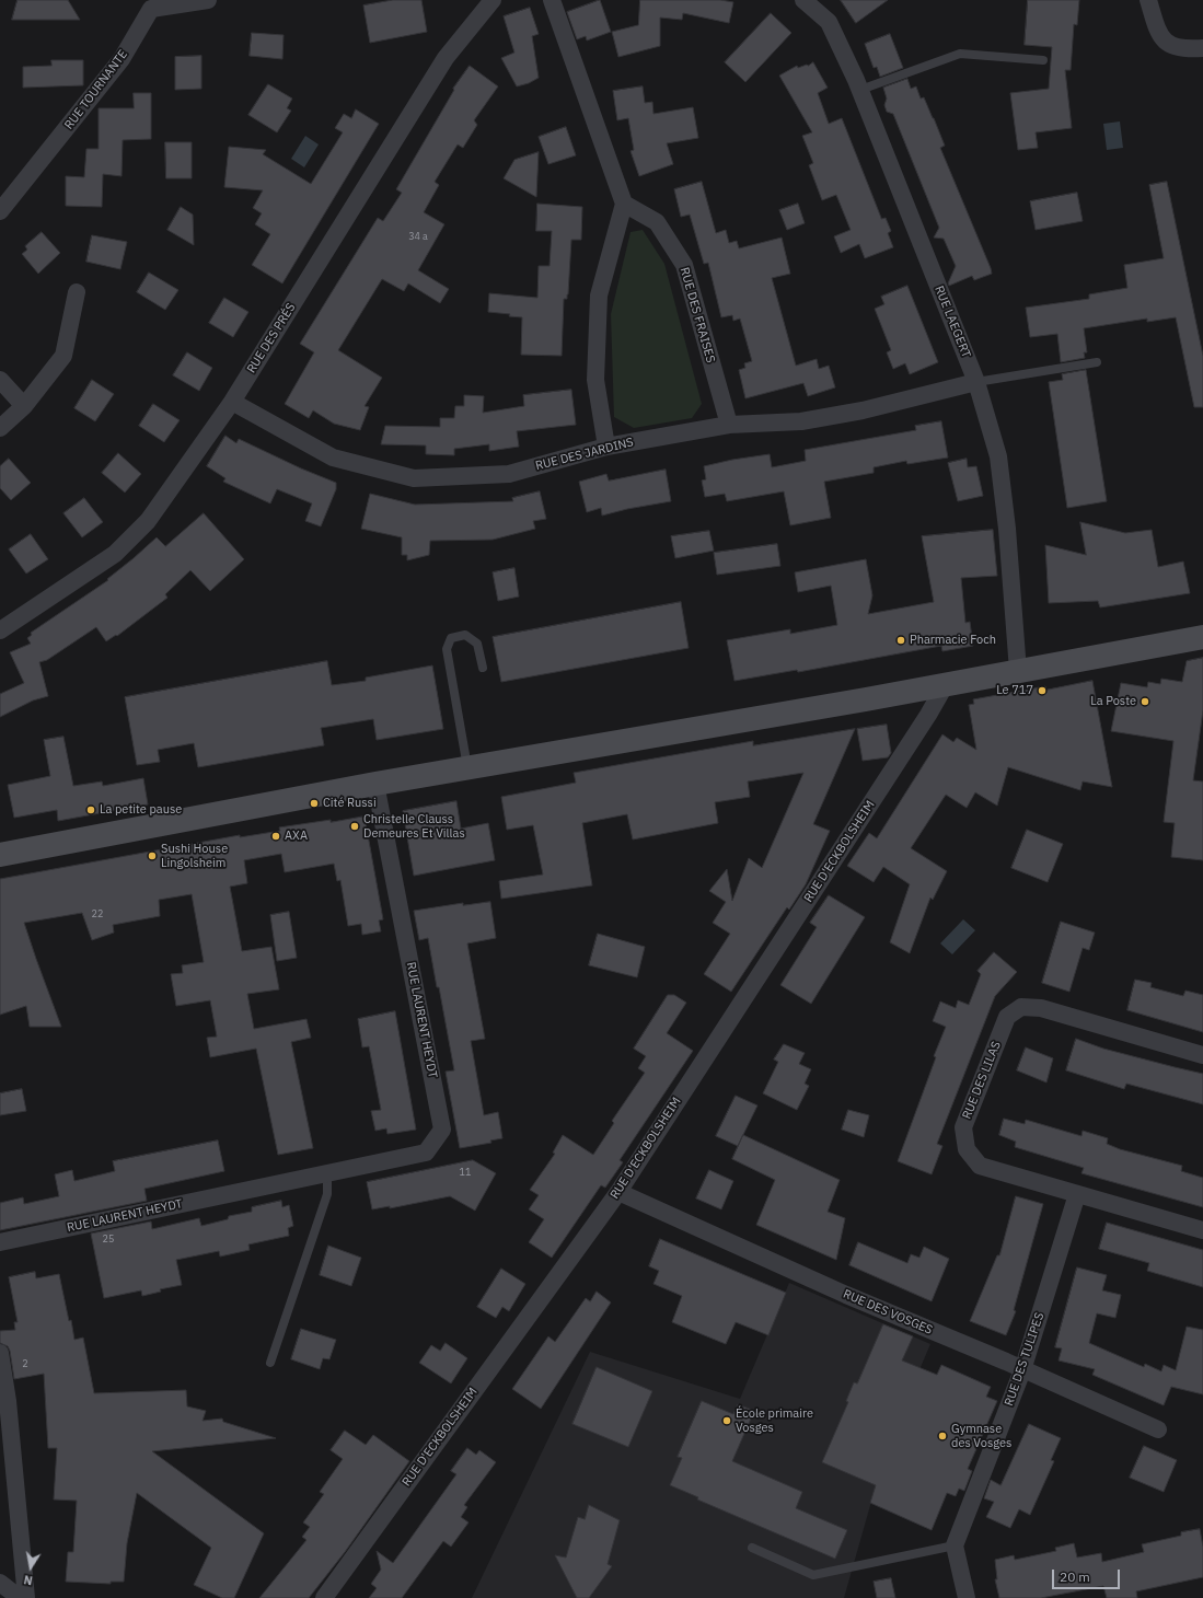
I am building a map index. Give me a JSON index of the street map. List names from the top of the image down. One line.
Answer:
{"streets":{"street":["RUE TOURNANTE","RUE DES FRAISES","RUE LAEGERT","RUE DES PRÉS","RUE DES JARDINS","RUE D'ECKBOLSHEIM","RUE LAURENT HEYDT","RUE DES LILAS","RUE DES VOSGES","RUE DES TULIPES"]},"crossings":[["RUE DES FRAISES","RUE DES JARDINS"],["RUE LAEGERT","RUE DES JARDINS"],["RUE DES PRÉS","RUE DES JARDINS"],["RUE D'ECKBOLSHEIM","RUE DES VOSGES"],["RUE DES LILAS","RUE DES TULIPES"],["RUE DES VOSGES","RUE DES TULIPES"]],"places":["Pharmacie Foch","Le 717","La Poste","Cité Russi","La petite pause","Christelle Clauss Demeures Et Villas","AXA","Sushi House Lingolsheim","École primaire Vosges","Gymnase des Vosges"],"house_numbers":["34 a","22","11","25","2"],"scale_bar":"20 m","north":"bottom"}
